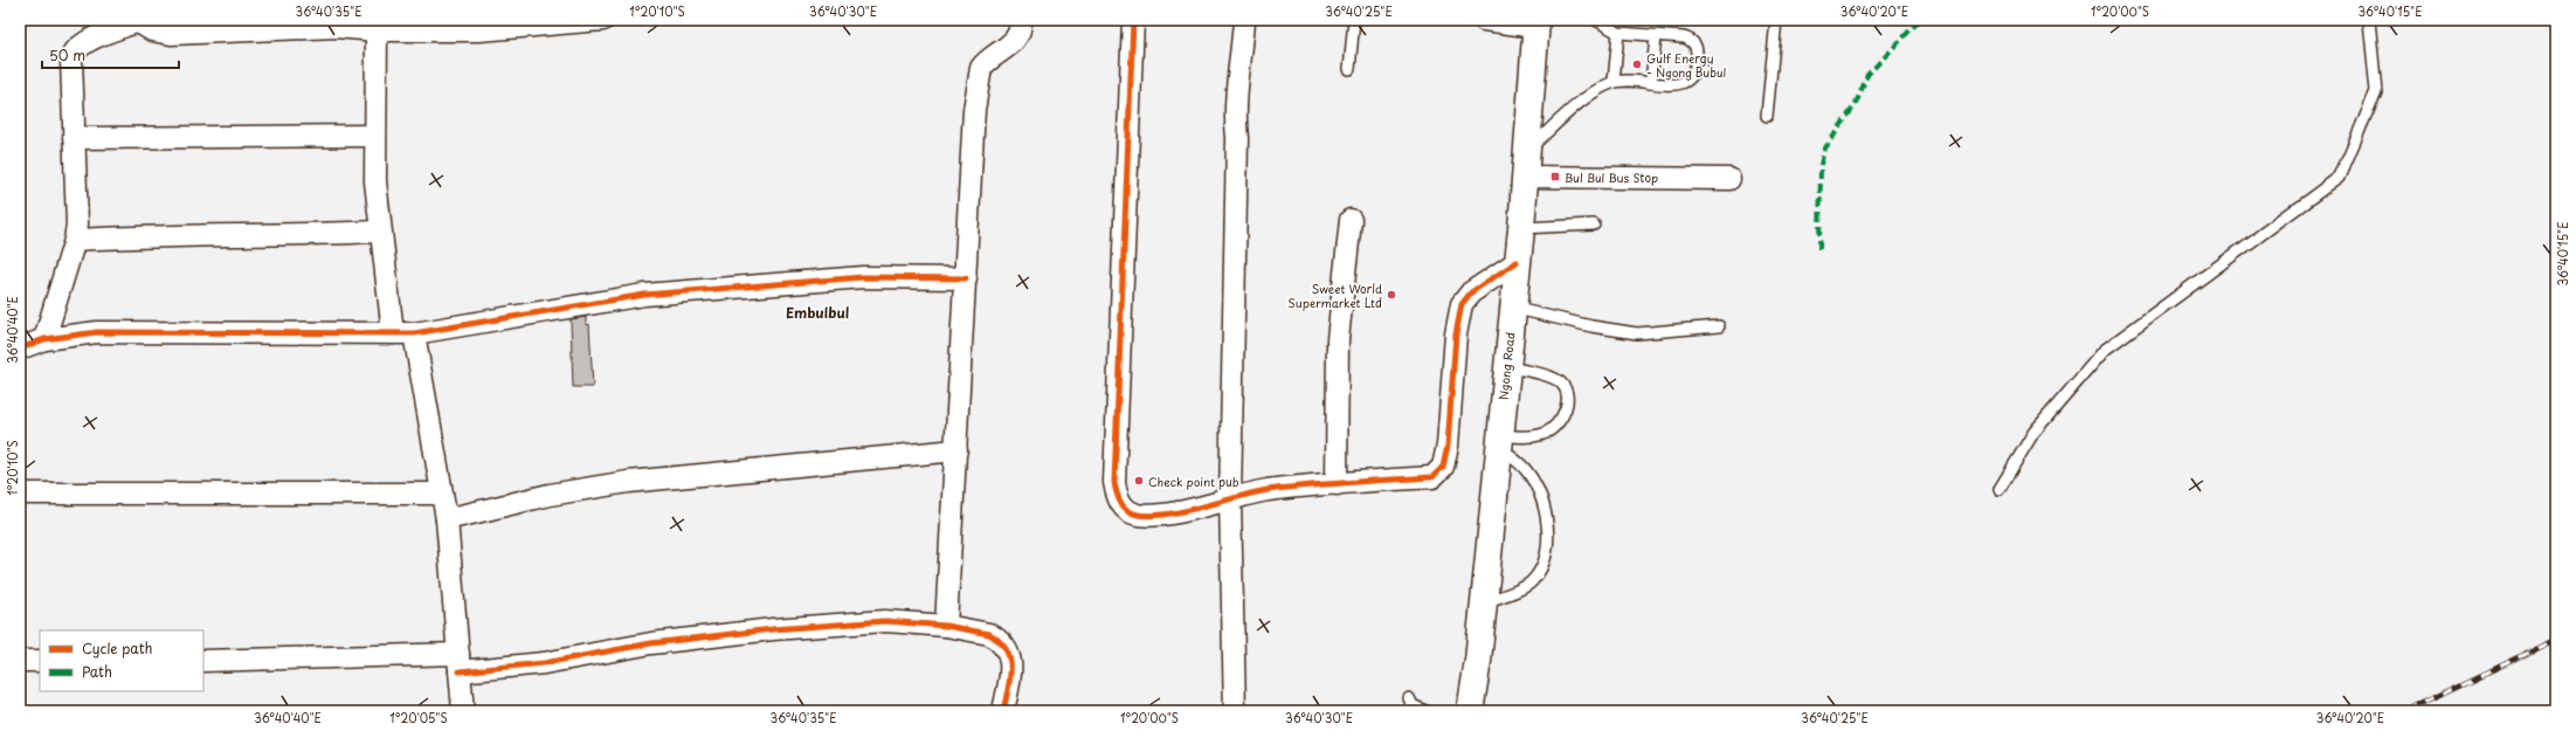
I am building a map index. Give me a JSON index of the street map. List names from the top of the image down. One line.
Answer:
{"streets":{"main road":["Ngong Road"]},"districts":["Embulbul"],"places":{"other":["Gulf Energy - Ngong Bubul","Sweet World Supermarket Ltd","Check point pub"],"transit":["Bul Bul Bus Stop"]},"legend":["Cycle path","Path"],"scale_bar":"50 m","coordinates":["36°40'35\"E","1°20'10\"S","36°40'30\"E","36°40'25\"E","36°40'20\"E","1°20'00\"S","36°40'15\"E","36°40'40\"E","1°20'05\"S"]}
